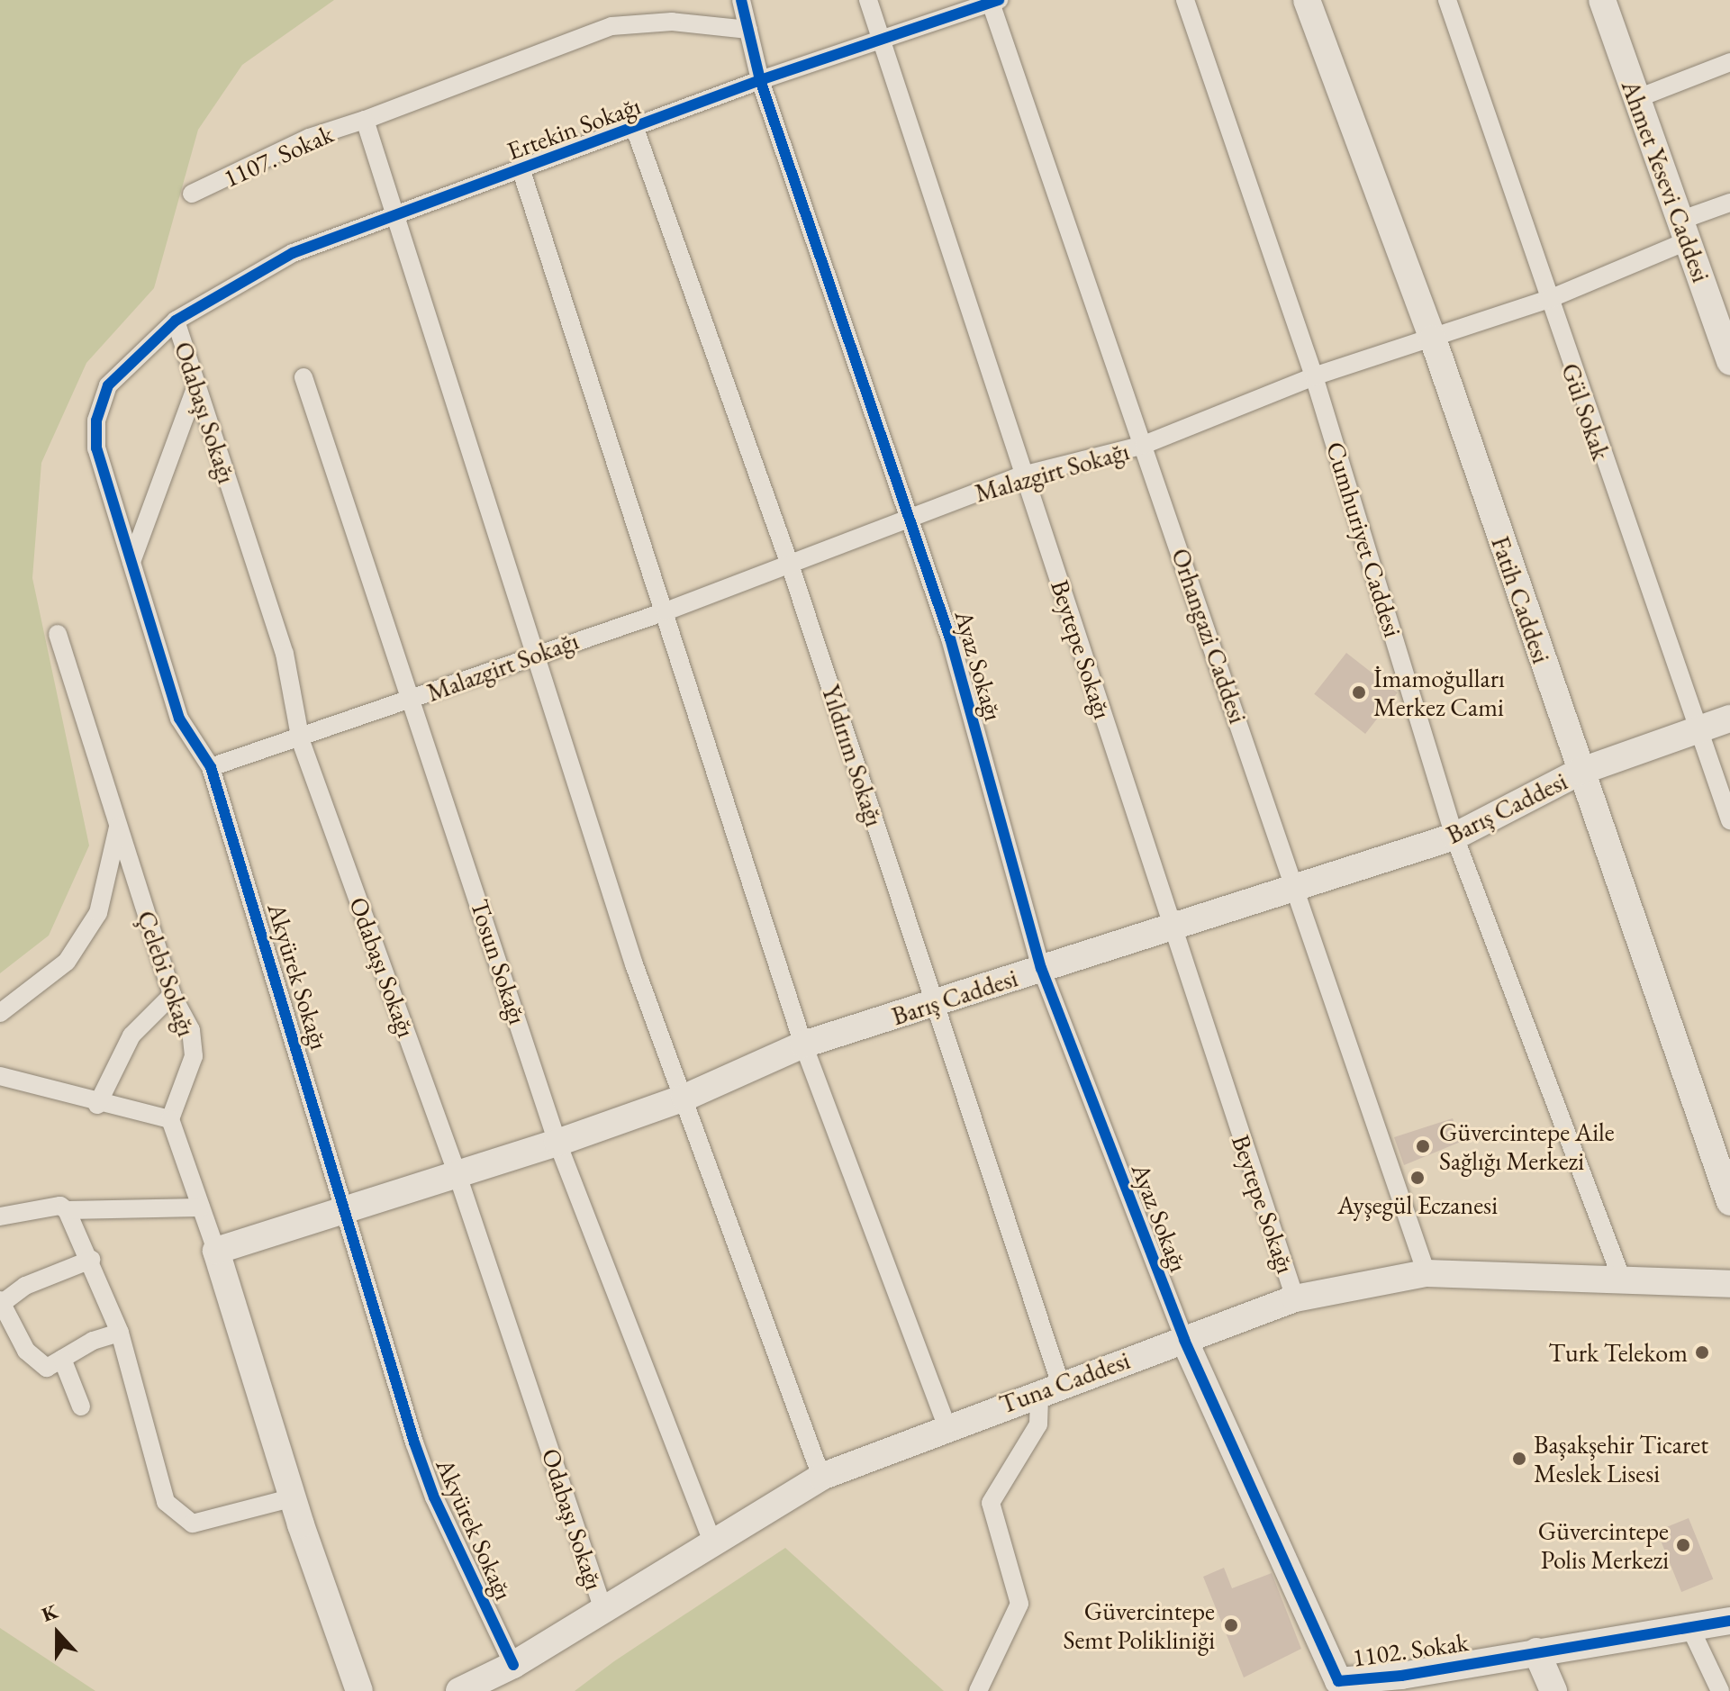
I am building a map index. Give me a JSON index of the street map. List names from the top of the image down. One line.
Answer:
{"streets":{"street":["Ertekin Sokağı","1107. Sokak","Ahmet Yesevi Caddesi","Gül Sokak","Odabaşı Sokağı","Malazgirt Sokağı","Cumhuriyet Caddesi","Fatih Caddesi","Orhangazi Caddesi","Beytepe Sokağı","Ayaz Sokağı","Yıldırım Sokağı","Barış Caddesi","Tosun Sokağı","Çelebi Sokağı","Akyürek Sokağı","Tuna Caddesi","1102. Sokak"]},"crossings":[["Ertekin Sokağı","Odabaşı Sokağı"],["Ertekin Sokağı","Orhangazi Caddesi"],["Ertekin Sokağı","Beytepe Sokağı"],["Ertekin Sokağı","Ayaz Sokağı"],["Ertekin Sokağı","Yıldırım Sokağı"],["Ertekin Sokağı","Akyürek Sokağı"],["1107. Sokak","Ayaz Sokağı"],["Ahmet Yesevi Caddesi","Malazgirt Sokağı"],["Gül Sokak","Malazgirt Sokağı"],["Gül Sokak","Barış Caddesi"],["Odabaşı Sokağı","Malazgirt Sokağı"],["Odabaşı Sokağı","Barış Caddesi"],["Odabaşı Sokağı","Akyürek Sokağı"],["Odabaşı Sokağı","Tuna Caddesi"],["Malazgirt Sokağı","Cumhuriyet Caddesi"],["Malazgirt Sokağı","Fatih Caddesi"],["Malazgirt Sokağı","Orhangazi Caddesi"],["Malazgirt Sokağı","Beytepe Sokağı"],["Malazgirt Sokağı","Ayaz Sokağı"],["Malazgirt Sokağı","Yıldırım Sokağı"],["Malazgirt Sokağı","Tosun Sokağı"],["Malazgirt Sokağı","Akyürek Sokağı"],["Cumhuriyet Caddesi","Barış Caddesi"],["Cumhuriyet Caddesi","Tuna Caddesi"],["Fatih Caddesi","Barış Caddesi"],["Orhangazi Caddesi","Barış Caddesi"],["Orhangazi Caddesi","Tuna Caddesi"],["Beytepe Sokağı","Barış Caddesi"],["Beytepe Sokağı","Tuna Caddesi"],["Ayaz Sokağı","Barış Caddesi"],["Ayaz Sokağı","Tuna Caddesi"],["Ayaz Sokağı","1102. Sokak"],["Yıldırım Sokağı","Barış Caddesi"],["Yıldırım Sokağı","Tuna Caddesi"],["Barış Caddesi","Tosun Sokağı"],["Barış Caddesi","Akyürek Sokağı"],["Tosun Sokağı","Tuna Caddesi"],["Akyürek Sokağı","Tuna Caddesi"],["Tuna Caddesi","1102. Sokak"]],"places":["İmamoğulları Merkez Cami","Güvercintepe Aile Sağlığı Merkezi","Ayşegül Eczanesi","Turk Telekom","Başakşehir Ticaret Meslek Lisesi","Güvercintepe Polis Merkezi","Güvercintepe Semt Polikliniği"],"north":"top"}
